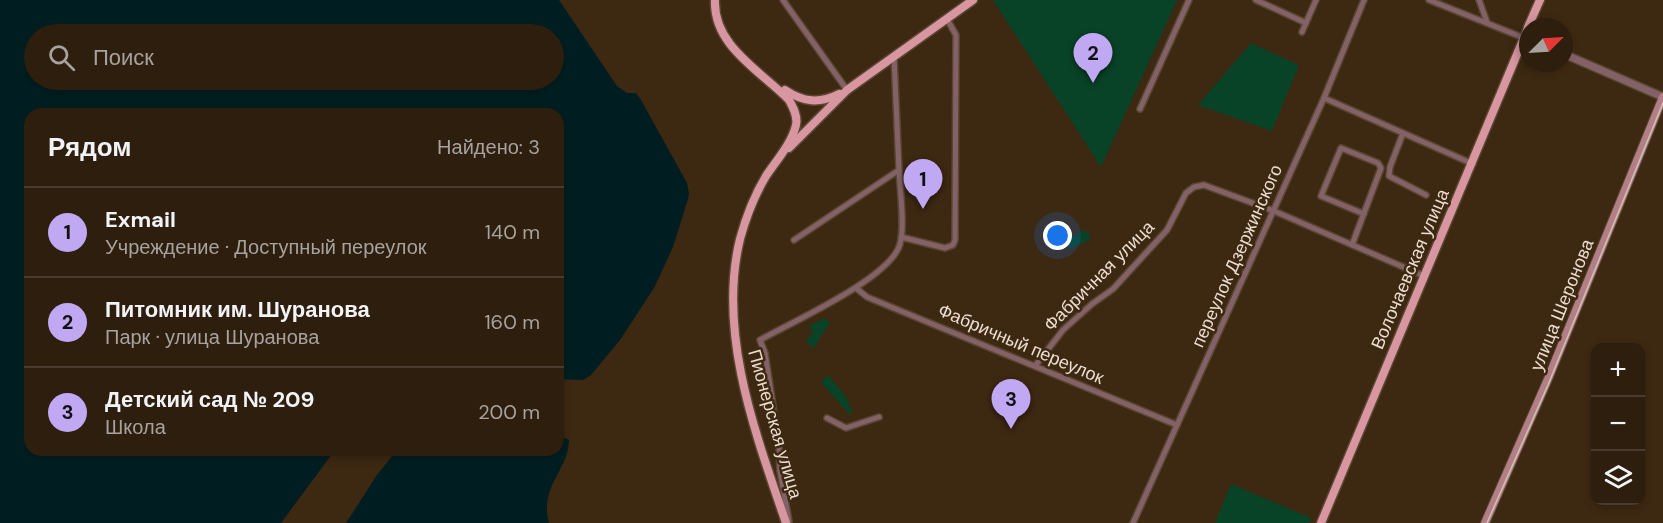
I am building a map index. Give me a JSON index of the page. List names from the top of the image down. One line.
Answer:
{"streets":{"main road":["Волочаевская улица","улица Шеронова","Пионерская улица"],"street":["переулок Дзержинского","Фабричная улица","Фабричный переулок"]},"crossings":[["переулок Дзержинского","Фабричная улица"],["переулок Дзержинского","Фабричный переулок"],["Волочаевская улица","Фабричная улица"],["Фабричная улица","Фабричный переулок"]],"north":"top right","page":{"search":"Поиск","pins":["2","1","3"],"heading":["Рядом","Найдено: 3"],"list":[{"mark":"1","name":"Exmail","note":"Учреждение · Доступный переулок","value":"140 m"},{"mark":"2","name":"Питомник им. Шуранова","note":"Парк · улица Шуранова","value":"160 m"},{"mark":"3","name":"Детский сад № 209","note":"Школа","value":"200 m"}],"map_buttons":["+","−"]}}
